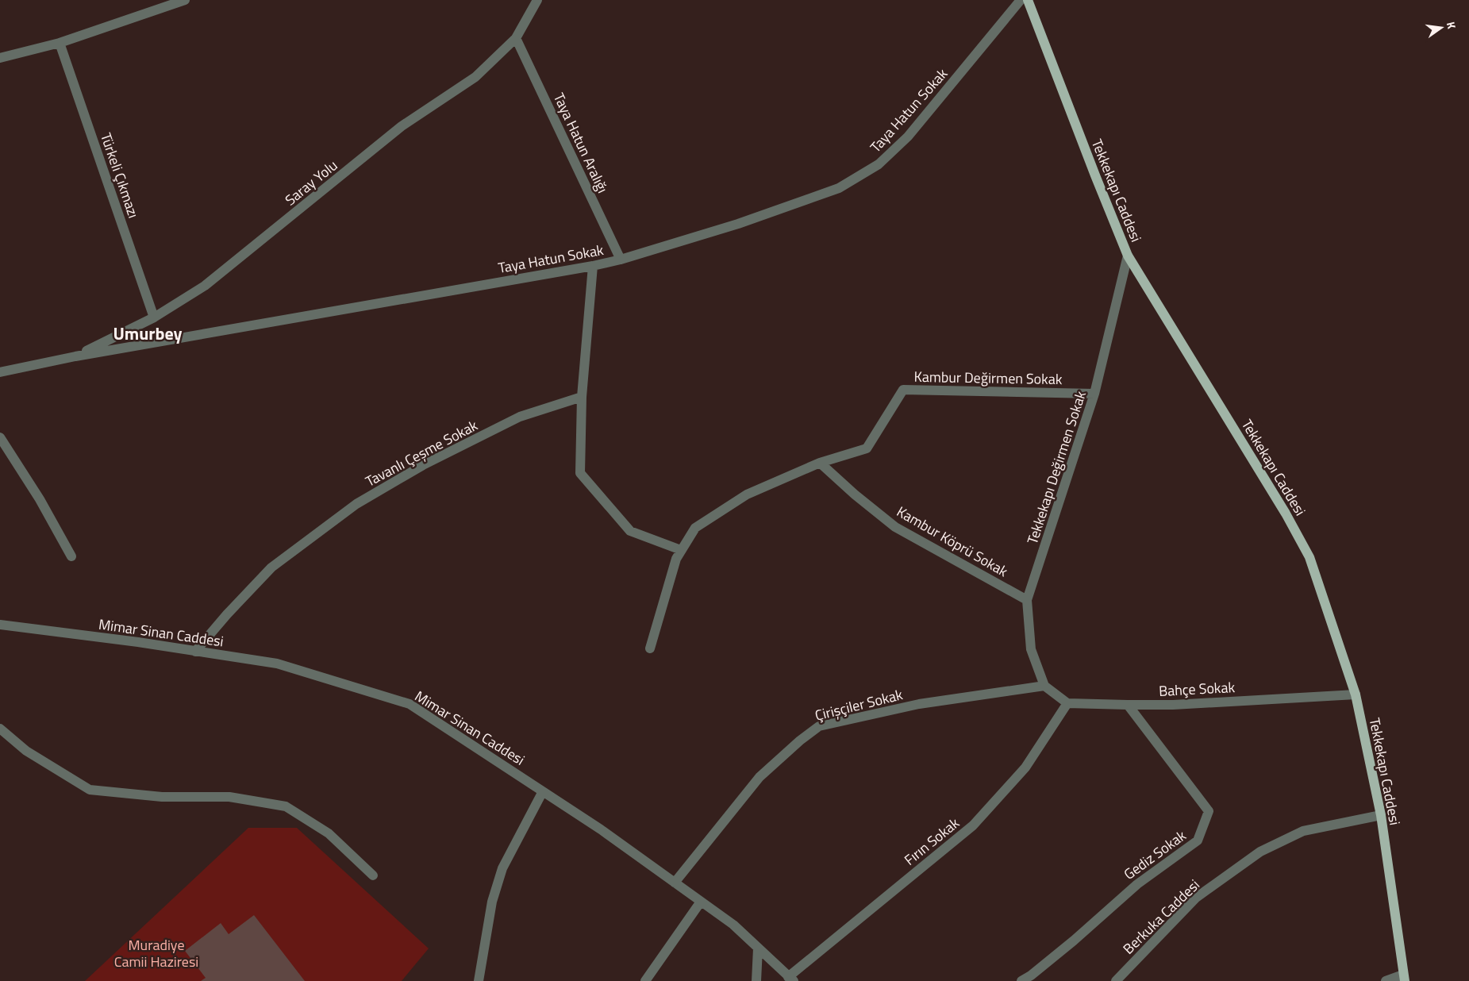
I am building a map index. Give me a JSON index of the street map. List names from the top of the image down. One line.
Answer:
{"streets":{"main road":["Tekkekapı Caddesi"],"street":["Taya Hatun Sokak","Taya Hatun Aralığı","Türkeli Çıkmazı","Saray Yolu","Kambur Değirmen Sokak","Tavanlı Çeşme Sokak","Tekkekapı Değirmen Sokak","Kambur Köprü Sokak","Mimar Sinan Caddesi","Bahçe Sokak","Çirişçiler Sokak","Fırın Sokak","Gediz Sokak","Berkuka Caddesi"]},"crossings":[["Taya Hatun Sokak","Taya Hatun Aralığı"],["Taya Hatun Sokak","Saray Yolu"],["Taya Hatun Aralığı","Saray Yolu"],["Türkeli Çıkmazı","Saray Yolu"],["Tekkekapı Caddesi","Tekkekapı Değirmen Sokak"],["Tekkekapı Caddesi","Bahçe Sokak"],["Tekkekapı Caddesi","Berkuka Caddesi"],["Kambur Değirmen Sokak","Tekkekapı Değirmen Sokak"],["Kambur Değirmen Sokak","Kambur Köprü Sokak"],["Tavanlı Çeşme Sokak","Mimar Sinan Caddesi"],["Tekkekapı Değirmen Sokak","Kambur Köprü Sokak"],["Tekkekapı Değirmen Sokak","Çirişçiler Sokak"],["Mimar Sinan Caddesi","Çirişçiler Sokak"],["Mimar Sinan Caddesi","Fırın Sokak"],["Bahçe Sokak","Fırın Sokak"],["Bahçe Sokak","Gediz Sokak"]],"districts":["Umurbey"],"parks":["Muradiye Camii Haziresi"],"north":"right"}
